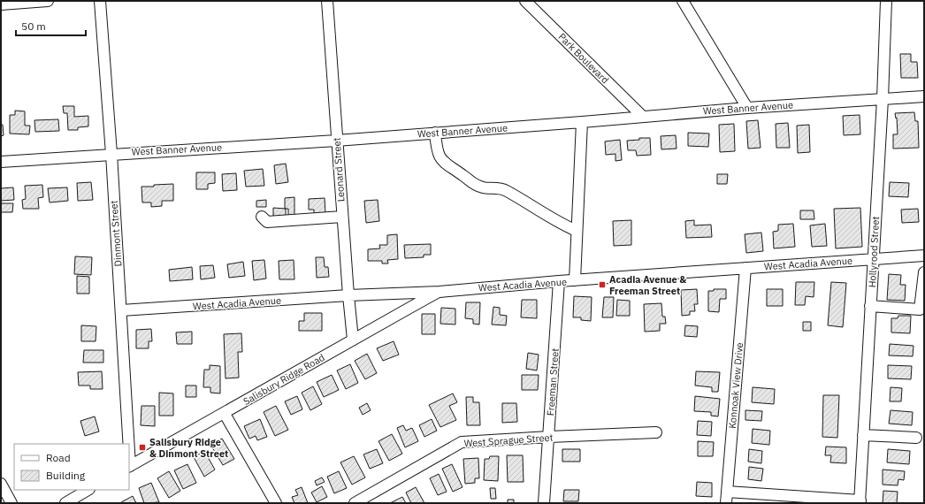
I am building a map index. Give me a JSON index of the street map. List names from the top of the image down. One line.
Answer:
{"streets":{"street":["Park Boulevard","West Banner Avenue","Leonard Street","Dinmont Street","Hollyrood Street","West Acadia Avenue","Salisbury Ridge Road","Freeman Street","Konnoak View Drive","West Sprague Street"]},"crossings":[["Park Boulevard","West Banner Avenue"],["West Banner Avenue","Leonard Street"],["West Banner Avenue","Dinmont Street"],["West Banner Avenue","Hollyrood Street"],["Leonard Street","West Acadia Avenue"],["Leonard Street","Salisbury Ridge Road"],["Dinmont Street","West Acadia Avenue"],["Hollyrood Street","West Acadia Avenue"],["West Acadia Avenue","Salisbury Ridge Road"],["West Acadia Avenue","Freeman Street"],["West Acadia Avenue","Konnoak View Drive"],["Freeman Street","West Sprague Street"]],"places":{"transit":["Acadia Avenue & Freeman Street","Salisbury Ridge & Dinmont Street"]},"legend":["Road","Building"],"scale_bar":"50 m"}
